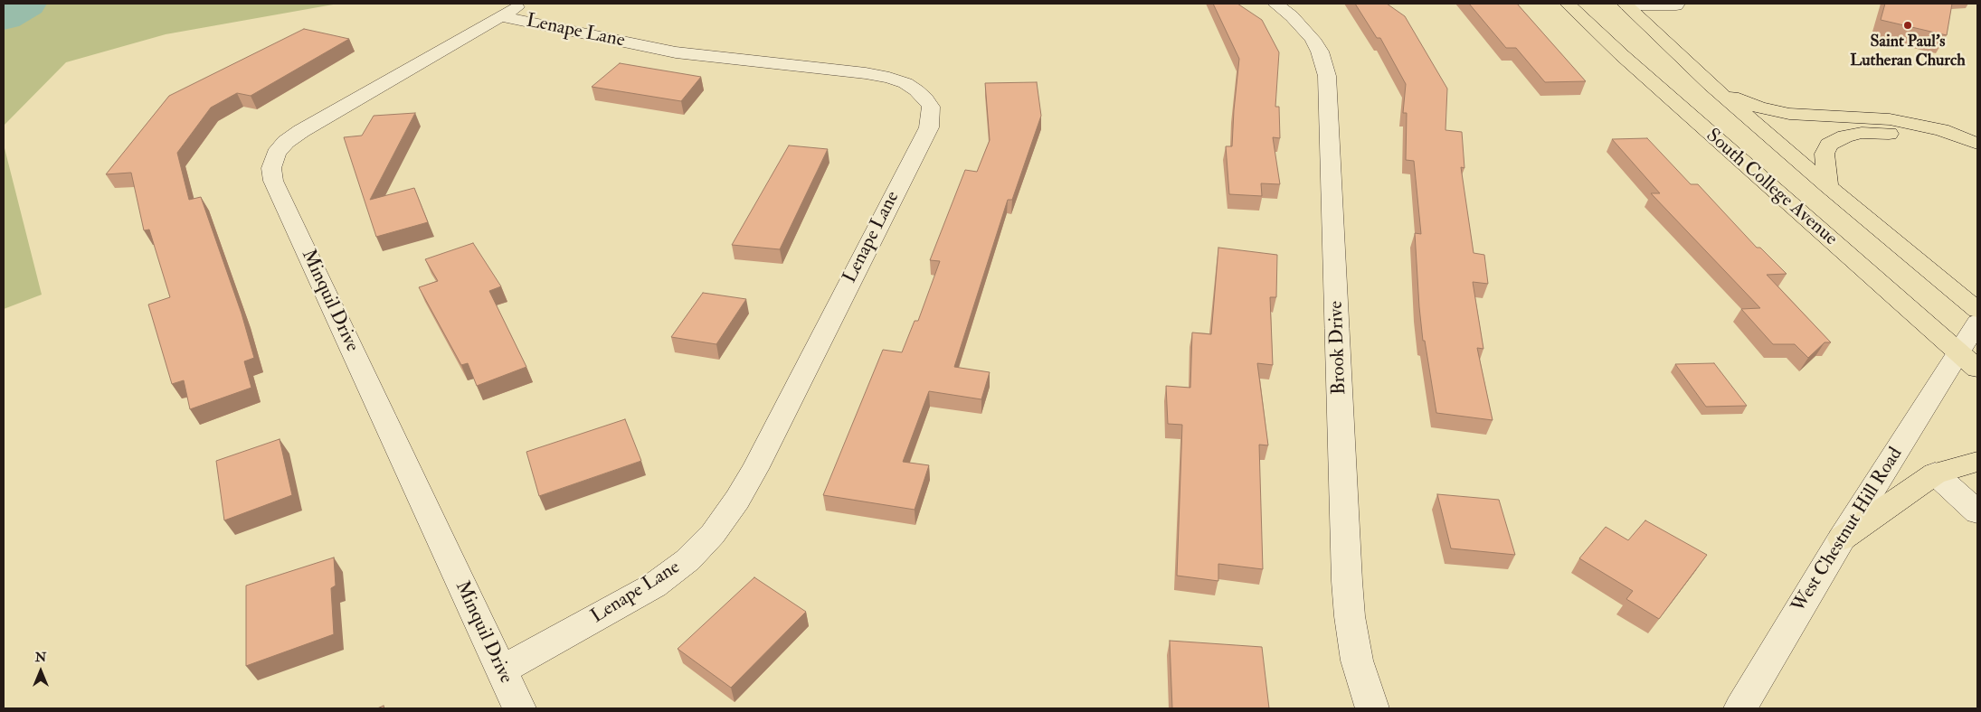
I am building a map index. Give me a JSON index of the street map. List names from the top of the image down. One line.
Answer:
{"streets":{"main road":["South College Avenue"],"street":["Lenape Lane","Minquil Drive","Brook Drive","West Chestnut Hill Road"]},"crossings":[["Lenape Lane","Minquil Drive"],["South College Avenue","West Chestnut Hill Road"]],"places":["Saint Paul's Lutheran Church"],"north":"top"}
